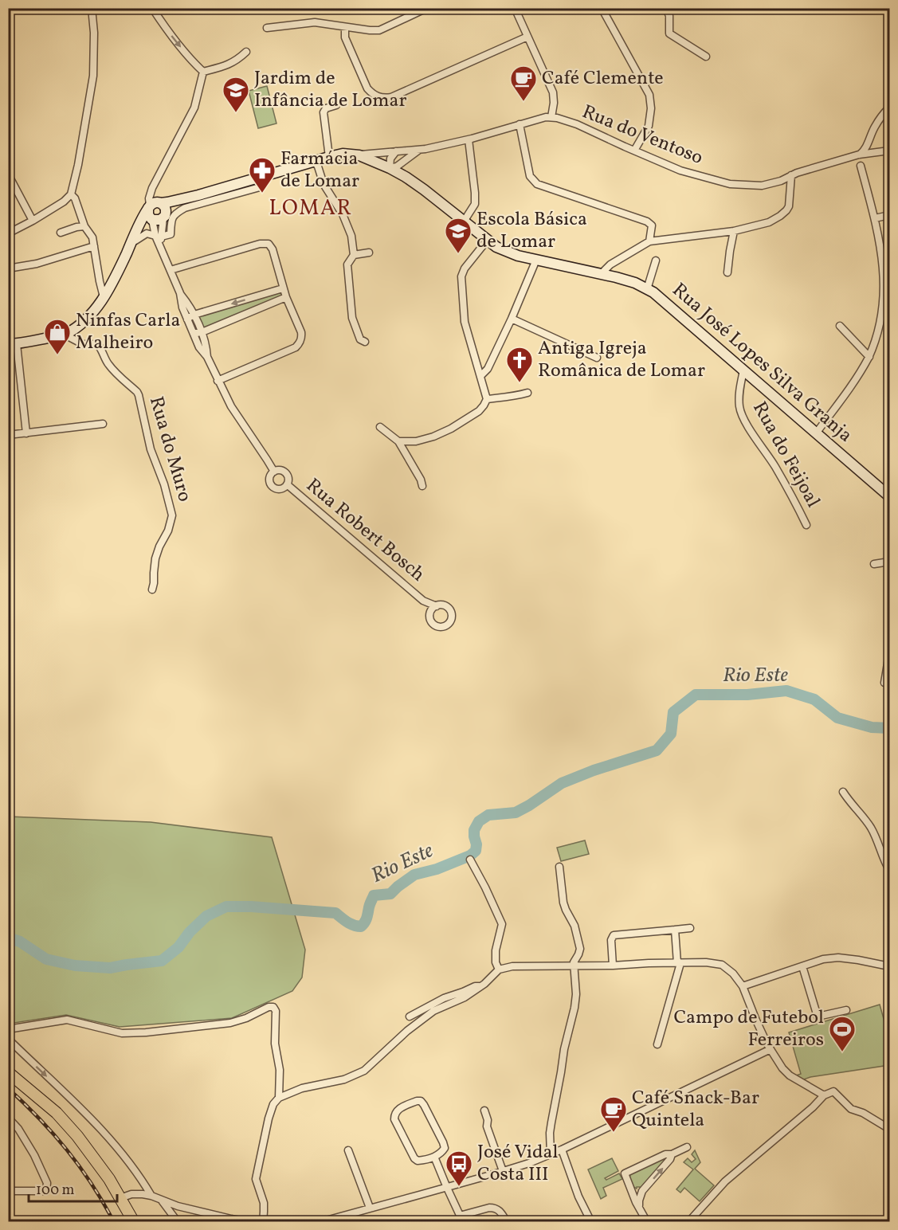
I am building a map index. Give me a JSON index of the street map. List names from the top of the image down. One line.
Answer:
{"streets":{"main road":["Rua José Lopes Silva Granja"],"street":["Rua do Ventoso","Rua do Muro","Rua do Feijoal","Rua Robert Bosch"]},"crossings":[["Rua José Lopes Silva Granja","Rua do Feijoal"]],"districts":["LOMAR"],"water":["Rio Este"],"places":{"cafe":["Café Clemente","Café Snack-Bar Quintela"],"school or university":["Jardim de Infância de Lomar","Escola Básica de Lomar"],"pharmacy":["Farmácia de Lomar"],"shop":["Ninfas Carla Malheiro"],"church":["Antiga Igreja Românica de Lomar"],"sports":["Campo de Futebol Ferreiros"],"bus stop":["José Vidal Costa III"]},"scale_bar":"100 m"}
